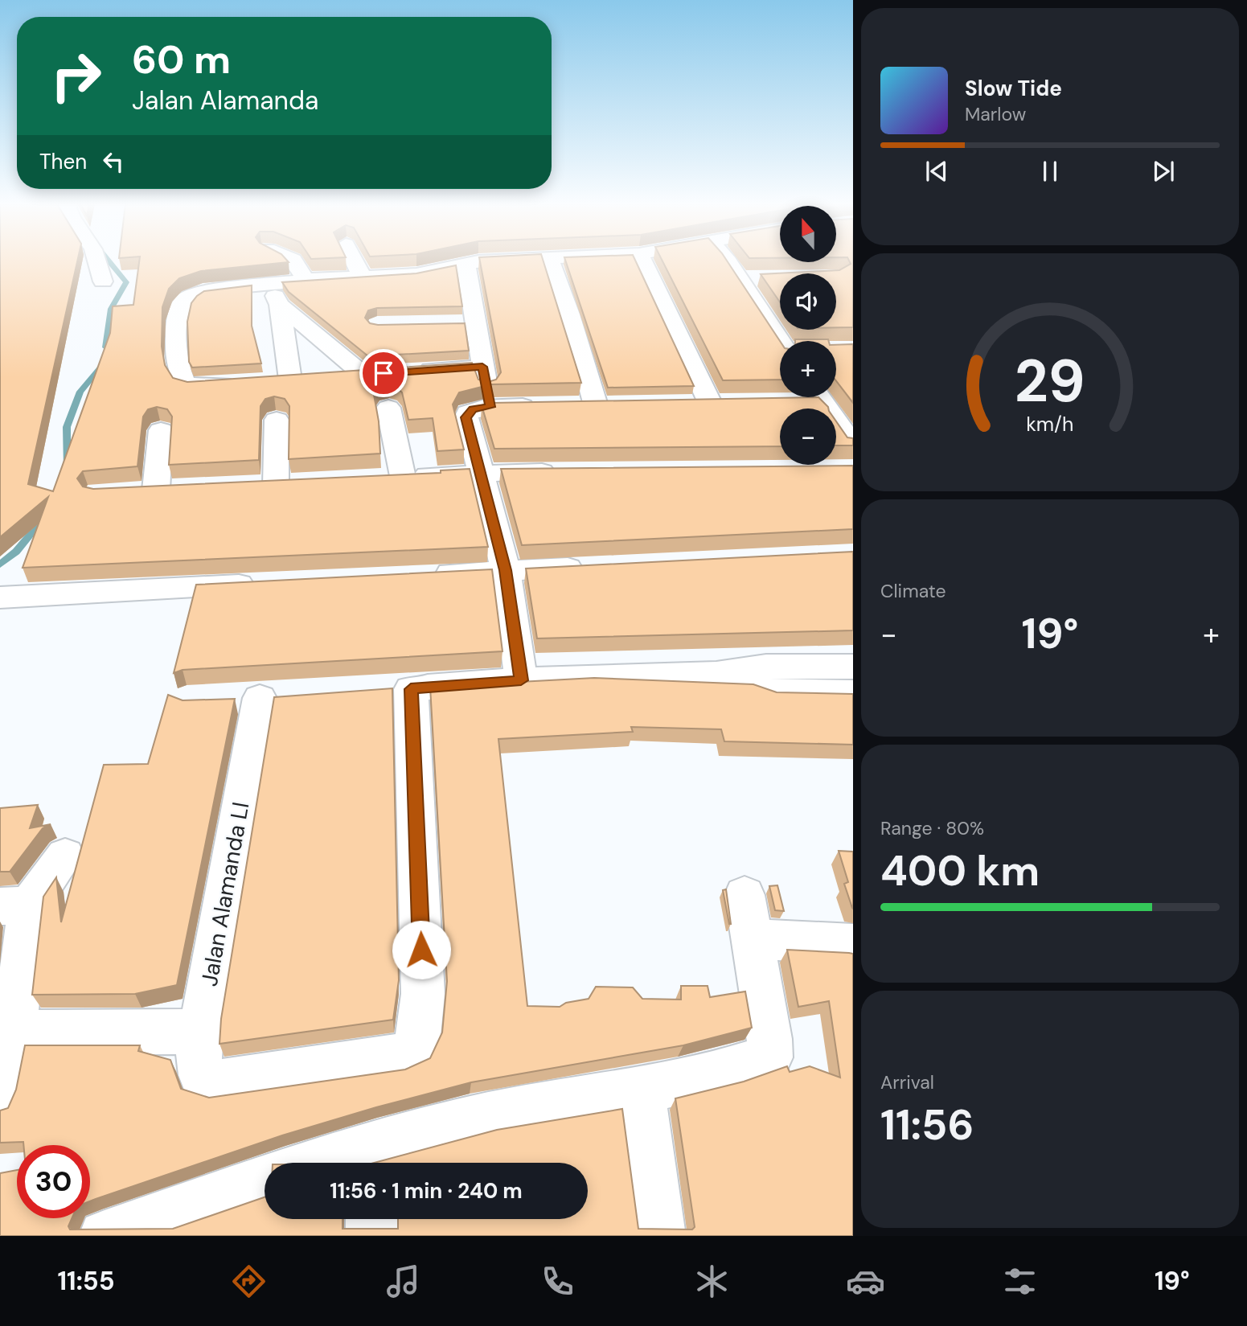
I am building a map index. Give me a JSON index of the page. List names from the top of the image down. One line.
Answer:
{"streets":{"street":["Jalan Alamanda Ll"]},"north":"top","page":{"turn":["60 m","Jalan Alamanda"],"song":["Slow Tide","Marlow"],"then":"Then","map_buttons":["+","−"],"tile":["Climate",["Range · 80%","400 km"],["Arrival","11:56"]],"heat":["−","19°","+"],"limit":"30","trip":"11:56 · 1 min · 240 m","tabs":["11:55","19°"],"gauge":["29","km/h"]}}
